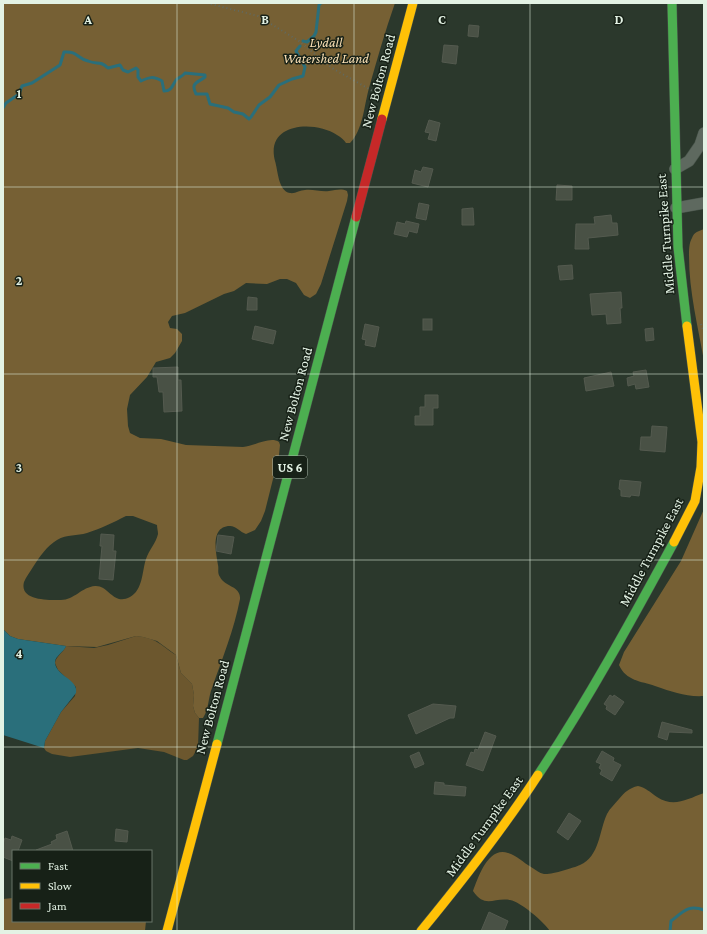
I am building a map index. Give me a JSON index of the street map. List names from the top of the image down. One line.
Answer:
{"streets":{"street":["New Bolton Road","Middle Turnpike East","US 6"]},"parks":["Lydall Watershed Land"],"legend":["Fast","Slow","Jam"],"grid":{"columns":["A","B","C","D"],"rows":["1","2","3","4"]}}
